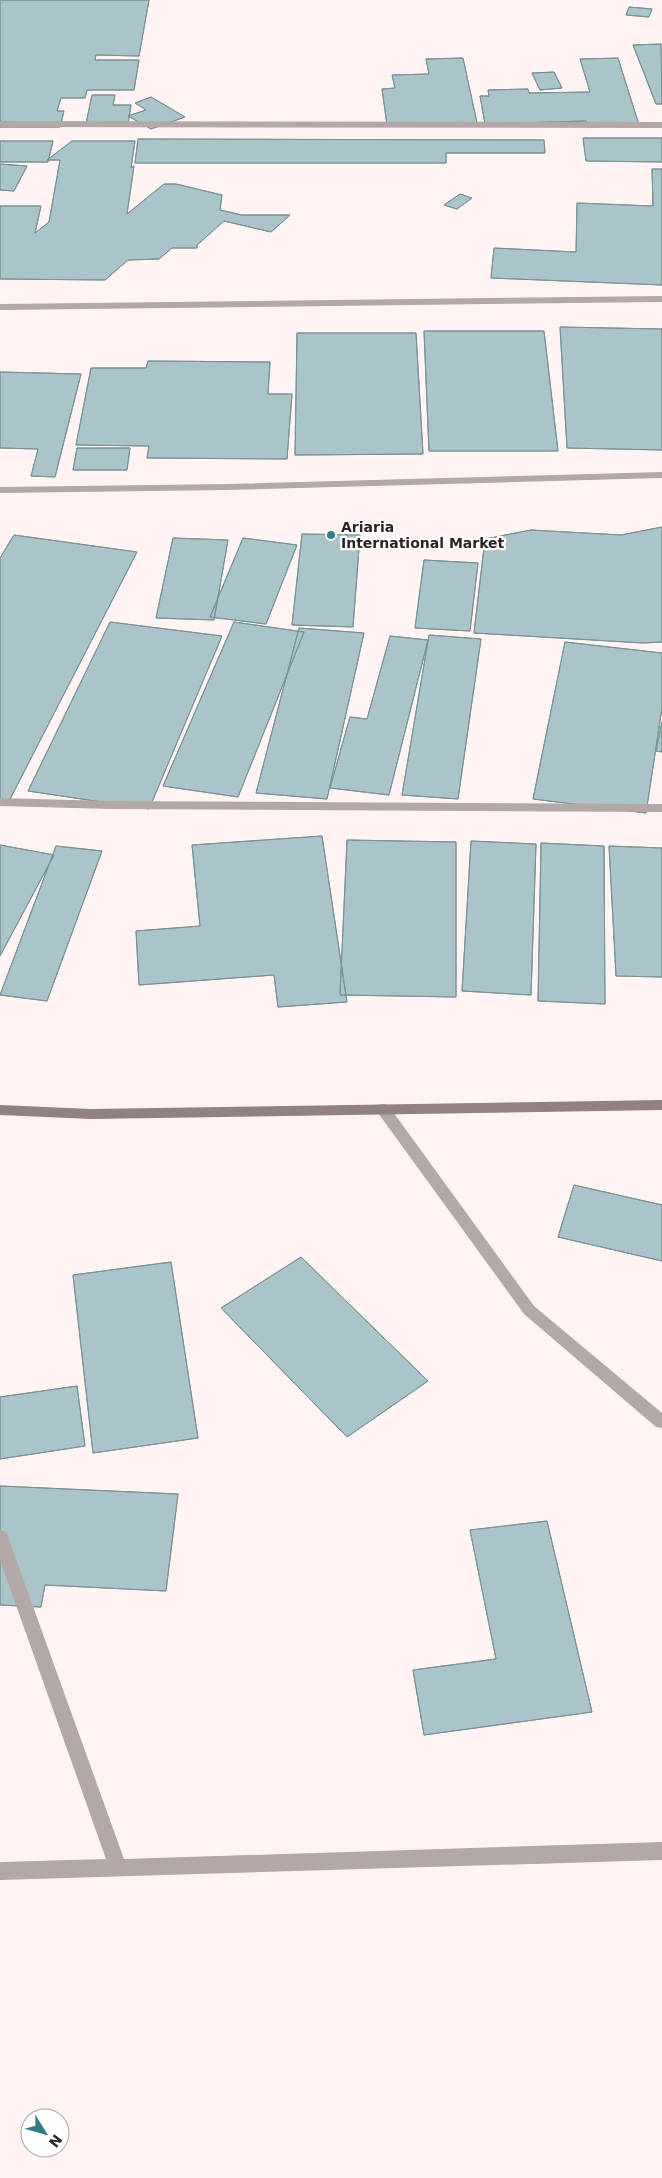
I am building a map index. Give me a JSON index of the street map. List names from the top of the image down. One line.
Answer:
{"places":["Ariaria International Market"],"north":"bottom right"}
